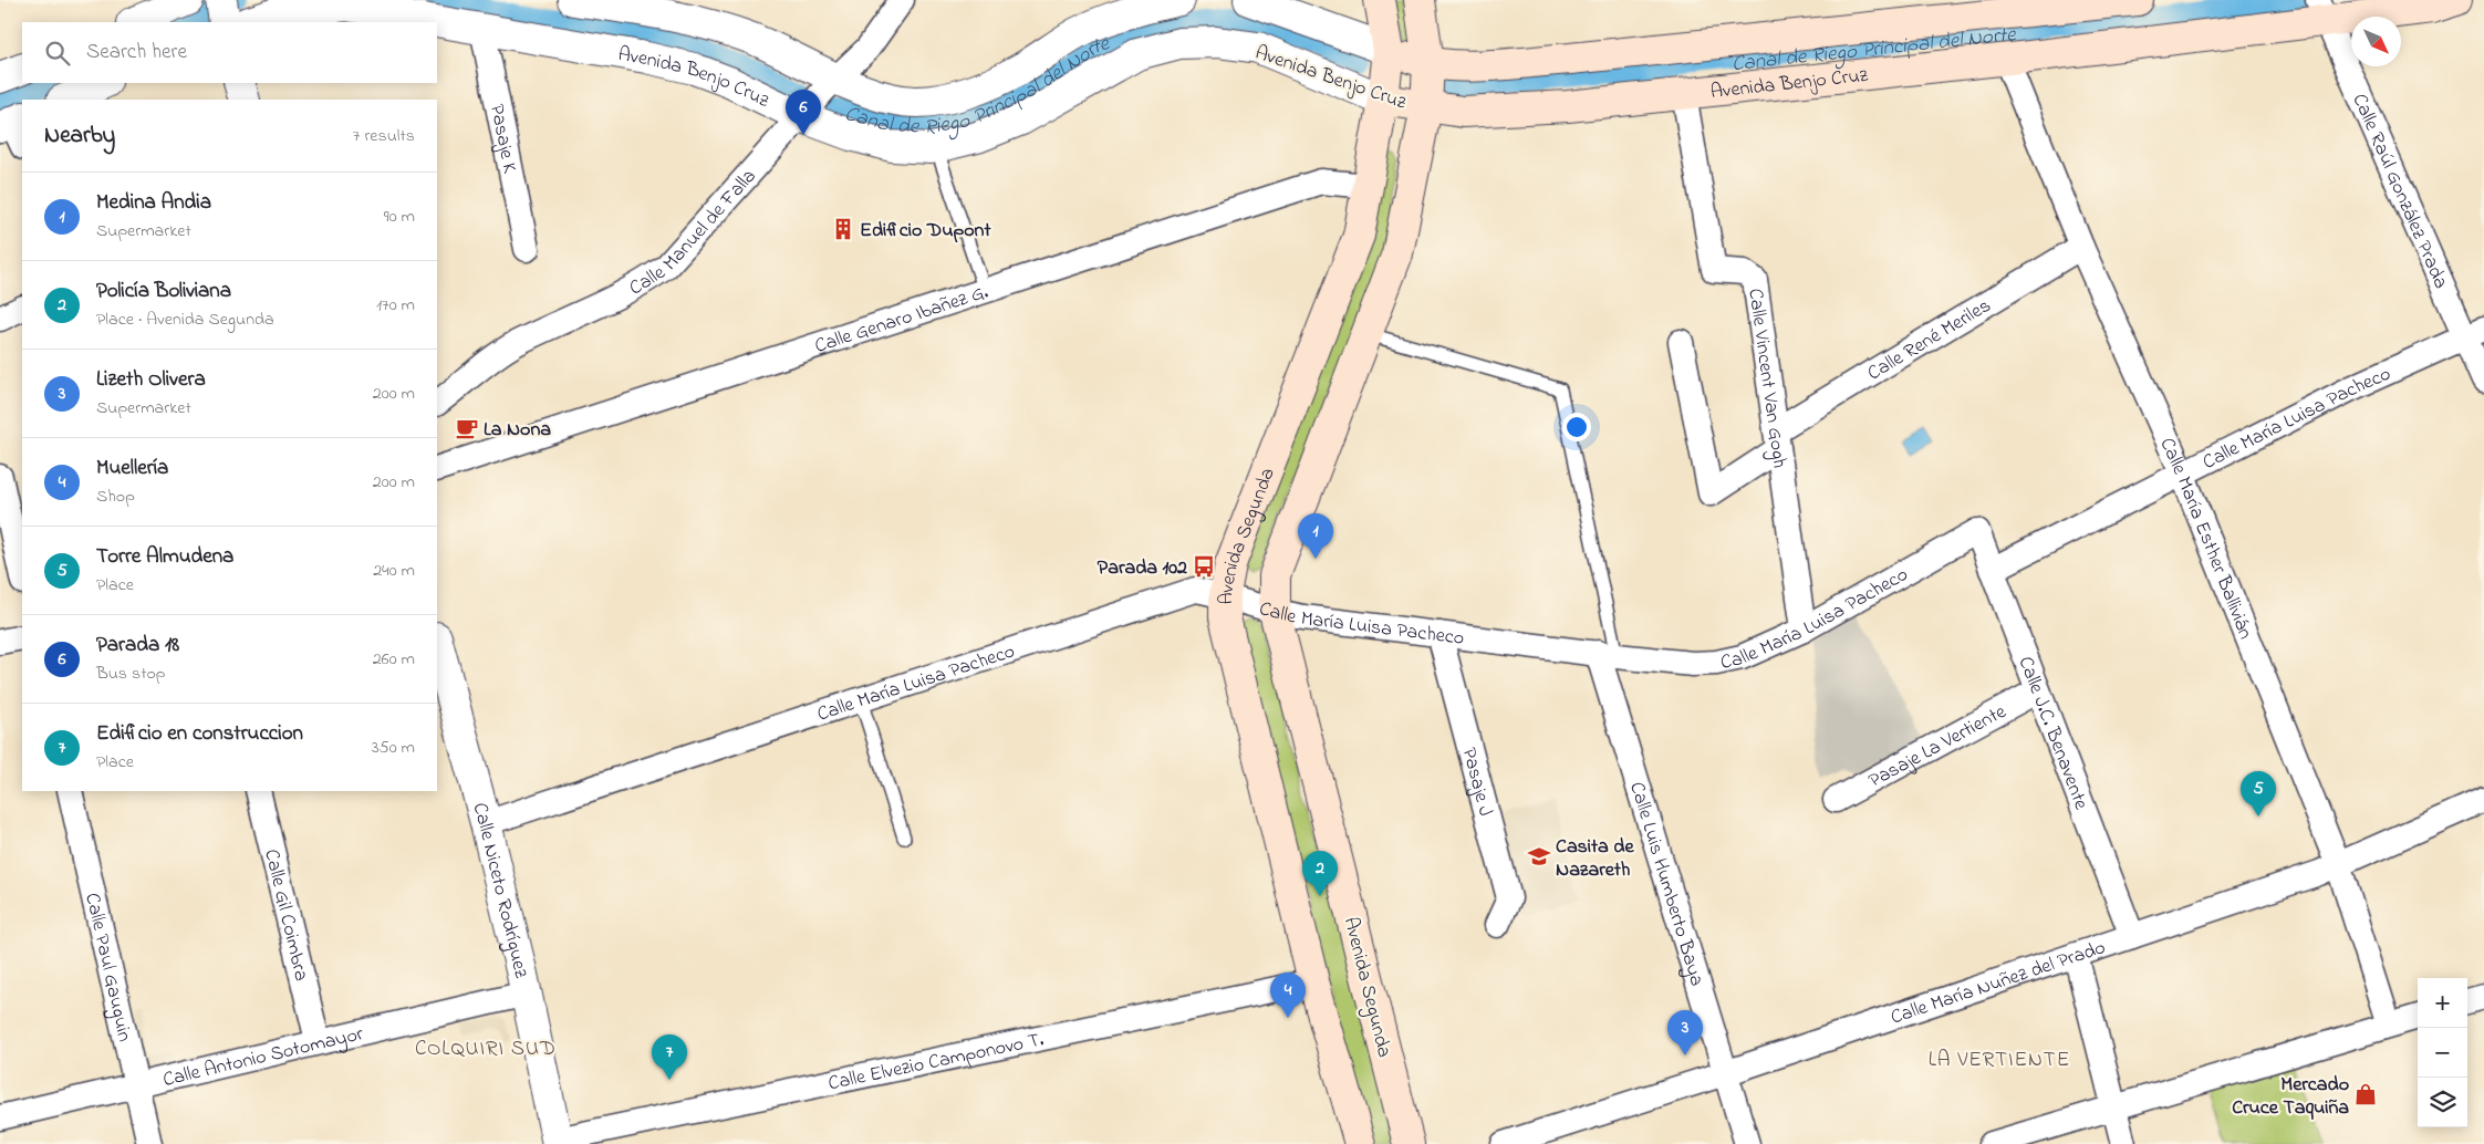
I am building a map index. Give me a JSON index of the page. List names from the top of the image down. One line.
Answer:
{"streets":{"main road":["Avenida Benjo Cruz","Avenida Segunda"],"street":["Pasaje K","Calle Raúl González Prada","Calle Manuel de Falla","Calle Genaro Ibañez G.","Calle René Meriles","Calle Vincent Van Gogh","Calle María Luisa Pacheco","Calle María Esther Ballivián","Calle J.C. Benavente","Pasaje La Vertiente","Pasaje J","Calle Luis Humberto Baya","Calle Niceto Rodríguez","Calle Gil Coimbra","Calle Paul Gauguin","Calle María Nuñez del Prado","Calle Antonio Sotomayor","Calle Elvezio Camponovo T."]},"crossings":[["Avenida Benjo Cruz","Pasaje K"],["Avenida Benjo Cruz","Calle Raúl González Prada"],["Avenida Benjo Cruz","Calle Manuel de Falla"],["Avenida Benjo Cruz","Calle Vincent Van Gogh"],["Avenida Benjo Cruz","Avenida Segunda"],["Avenida Benjo Cruz","Calle María Esther Ballivián"],["Calle Raúl González Prada","Calle María Luisa Pacheco"],["Calle Genaro Ibañez G.","Avenida Segunda"],["Calle René Meriles","Calle Vincent Van Gogh"],["Calle René Meriles","Calle María Esther Ballivián"],["Calle Vincent Van Gogh","Calle María Luisa Pacheco"],["Calle María Luisa Pacheco","Avenida Segunda"],["Calle María Luisa Pacheco","Calle María Esther Ballivián"],["Calle María Luisa Pacheco","Calle J.C. Benavente"],["Calle María Luisa Pacheco","Pasaje J"],["Calle María Luisa Pacheco","Calle Luis Humberto Baya"],["Calle María Luisa Pacheco","Calle Niceto Rodríguez"],["Avenida Segunda","Calle Luis Humberto Baya"],["Avenida Segunda","Calle Elvezio Camponovo T."],["Calle María Esther Ballivián","Calle María Nuñez del Prado"],["Calle J.C. Benavente","Pasaje La Vertiente"],["Calle J.C. Benavente","Calle María Nuñez del Prado"],["Calle Luis Humberto Baya","Calle María Nuñez del Prado"],["Calle Niceto Rodríguez","Calle Antonio Sotomayor"],["Calle Niceto Rodríguez","Calle Elvezio Camponovo T."],["Calle Gil Coimbra","Calle Antonio Sotomayor"],["Calle Paul Gauguin","Calle Antonio Sotomayor"]],"districts":["COLQUIRI SUD","LA VERTIENTE"],"water":["Canal de Riego Principal del Norte"],"places":{"building":["Edificio Dupont"],"cafe":["La Nona"],"bus stop":["Parada 102"],"school or university":["Casita de Nazareth"],"shop":["Mercado Cruce Taquiña"]},"north":"bottom right","page":{"search":"Search here","pins":["6","1","5","2","4","3","7"],"heading":["Nearby","7 results"],"list":[{"mark":"1","name":"Medina Andia","note":"Supermarket","value":"90 m"},{"mark":"2","name":"Policía Boliviana","note":"Place · Avenida Segunda","value":"170 m"},{"mark":"3","name":"Lizeth Olivera","note":"Supermarket","value":"200 m"},{"mark":"4","name":"Muellería","note":"Shop","value":"200 m"},{"mark":"5","name":"Torre Almudena","note":"Place","value":"240 m"},{"mark":"6","name":"Parada 18","note":"Bus stop","value":"260 m"},{"mark":"7","name":"Edificio en construccion","note":"Place","value":"350 m"}],"map_buttons":["+","−"]}}
